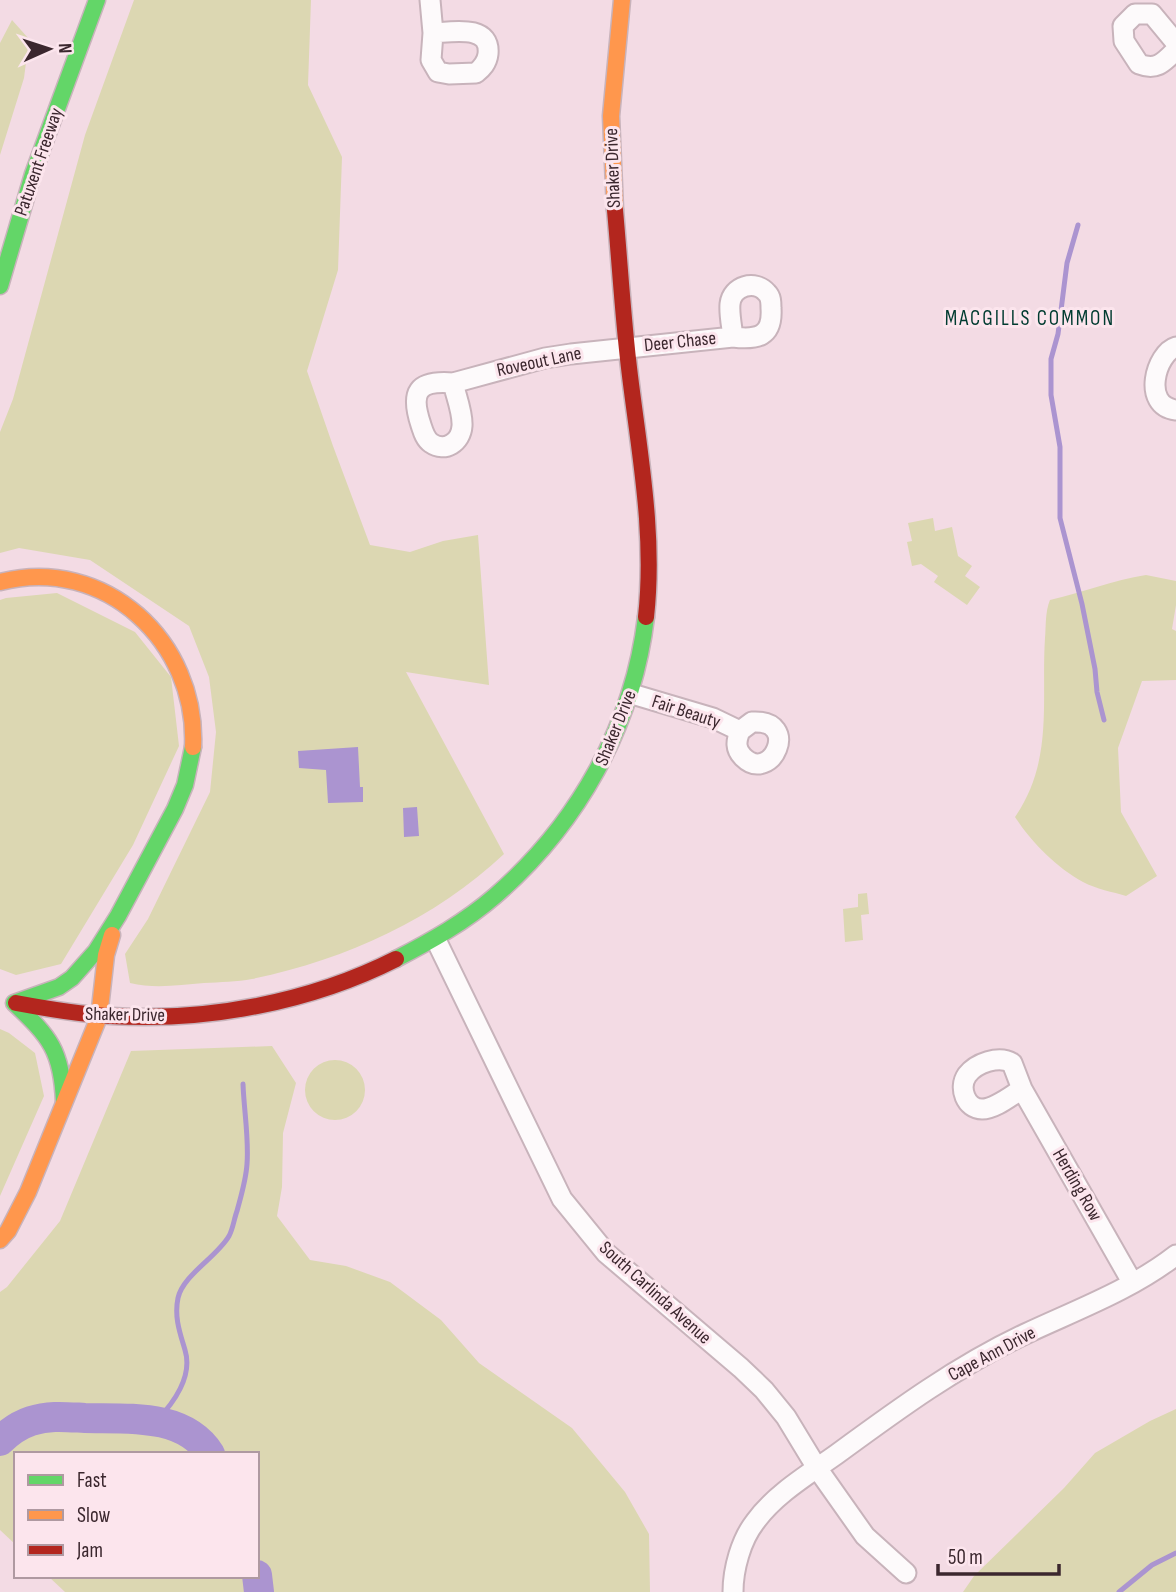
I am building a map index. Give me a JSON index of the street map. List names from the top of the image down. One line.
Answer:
{"streets":{"main road":["Patuxent Freeway","Shaker Drive"],"street":["Deer Chase","Roveout Lane","Fair Beauty","Herding Row","South Carlinda Avenue","Cape Ann Drive"]},"crossings":[["Shaker Drive","Deer Chase"],["Shaker Drive","Roveout Lane"],["Shaker Drive","Fair Beauty"],["Shaker Drive","South Carlinda Avenue"],["Deer Chase","Roveout Lane"],["Herding Row","Cape Ann Drive"],["South Carlinda Avenue","Cape Ann Drive"]],"districts":["MACGILLS COMMON"],"legend":["Fast","Slow","Jam"],"scale_bar":"50 m","north":"right"}
